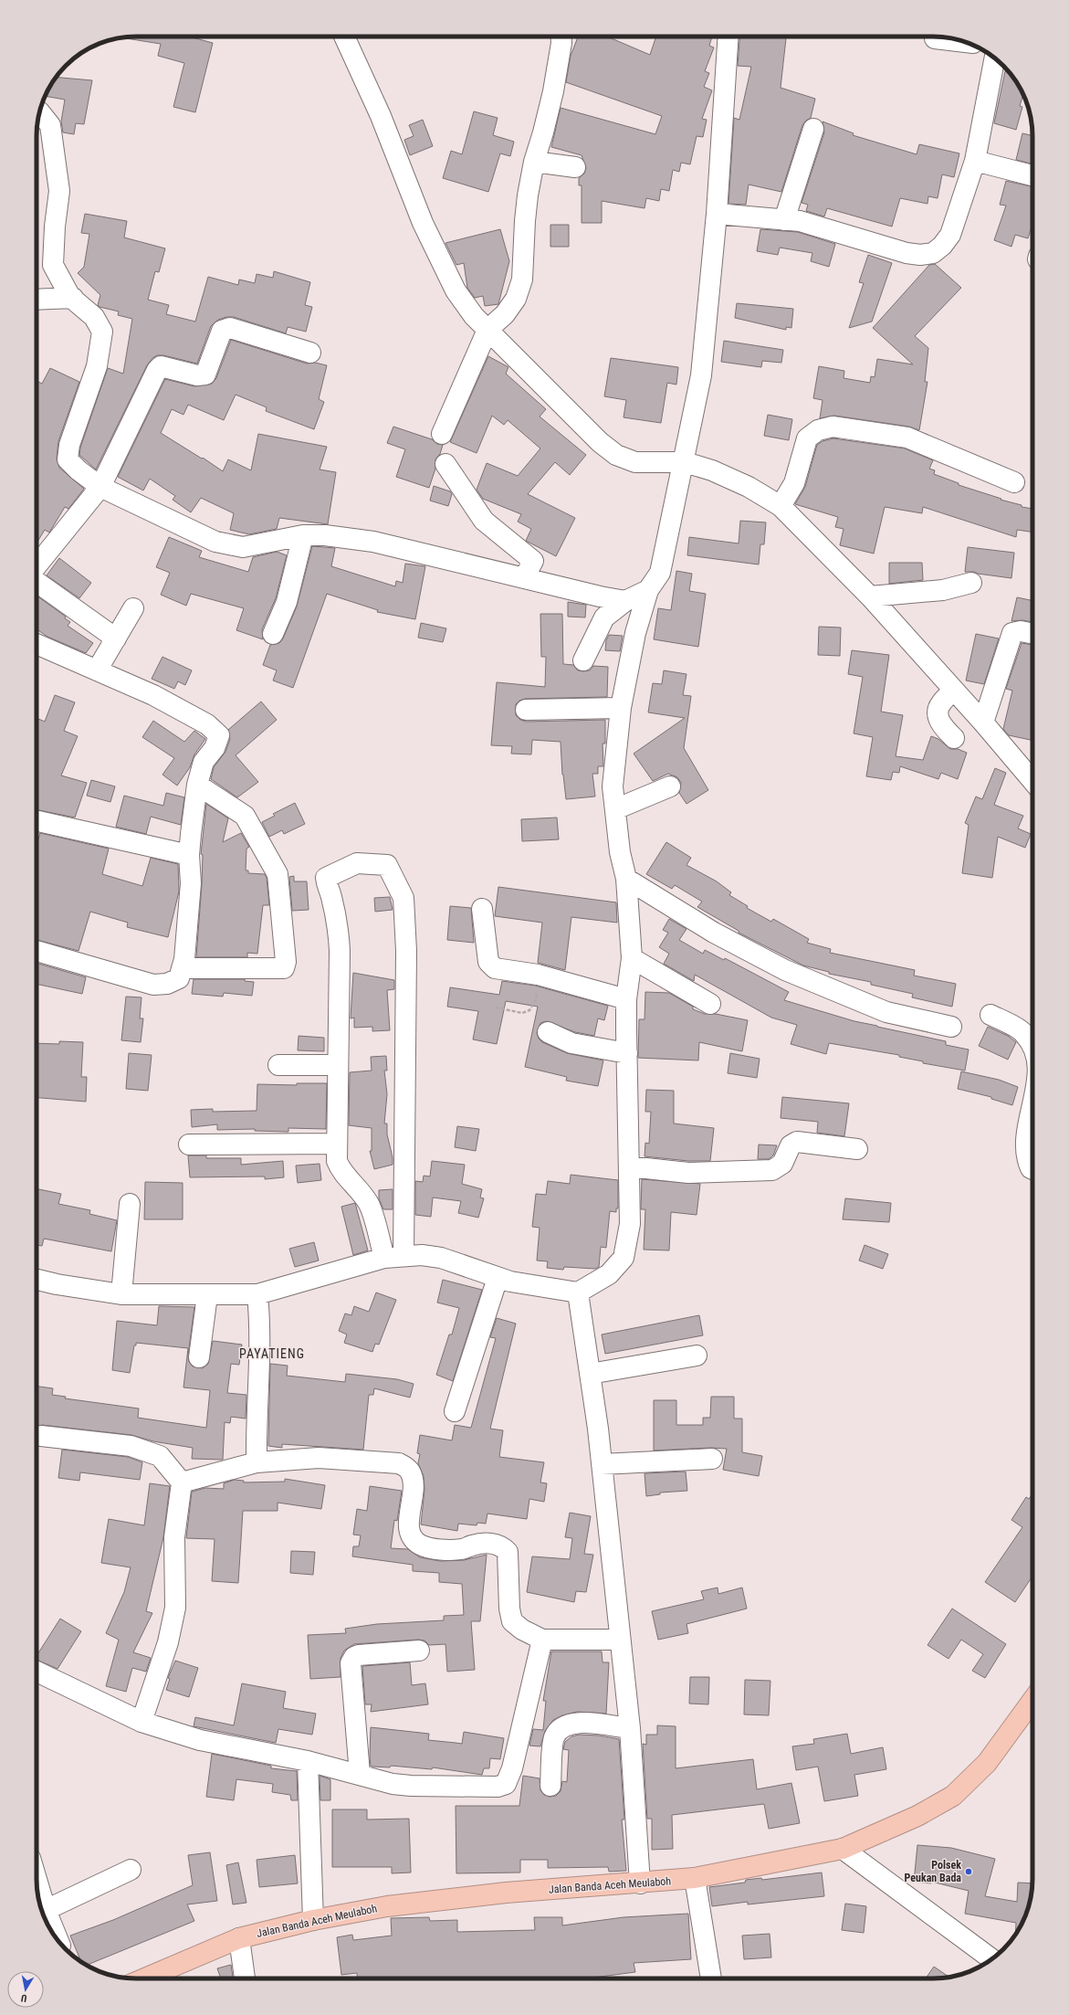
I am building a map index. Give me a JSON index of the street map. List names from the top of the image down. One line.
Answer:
{"streets":{"highway":["Jalan Banda Aceh Meulaboh"]},"districts":["PAYATIENG"],"places":["Polsek Peukan Bada"],"north":"bottom"}
